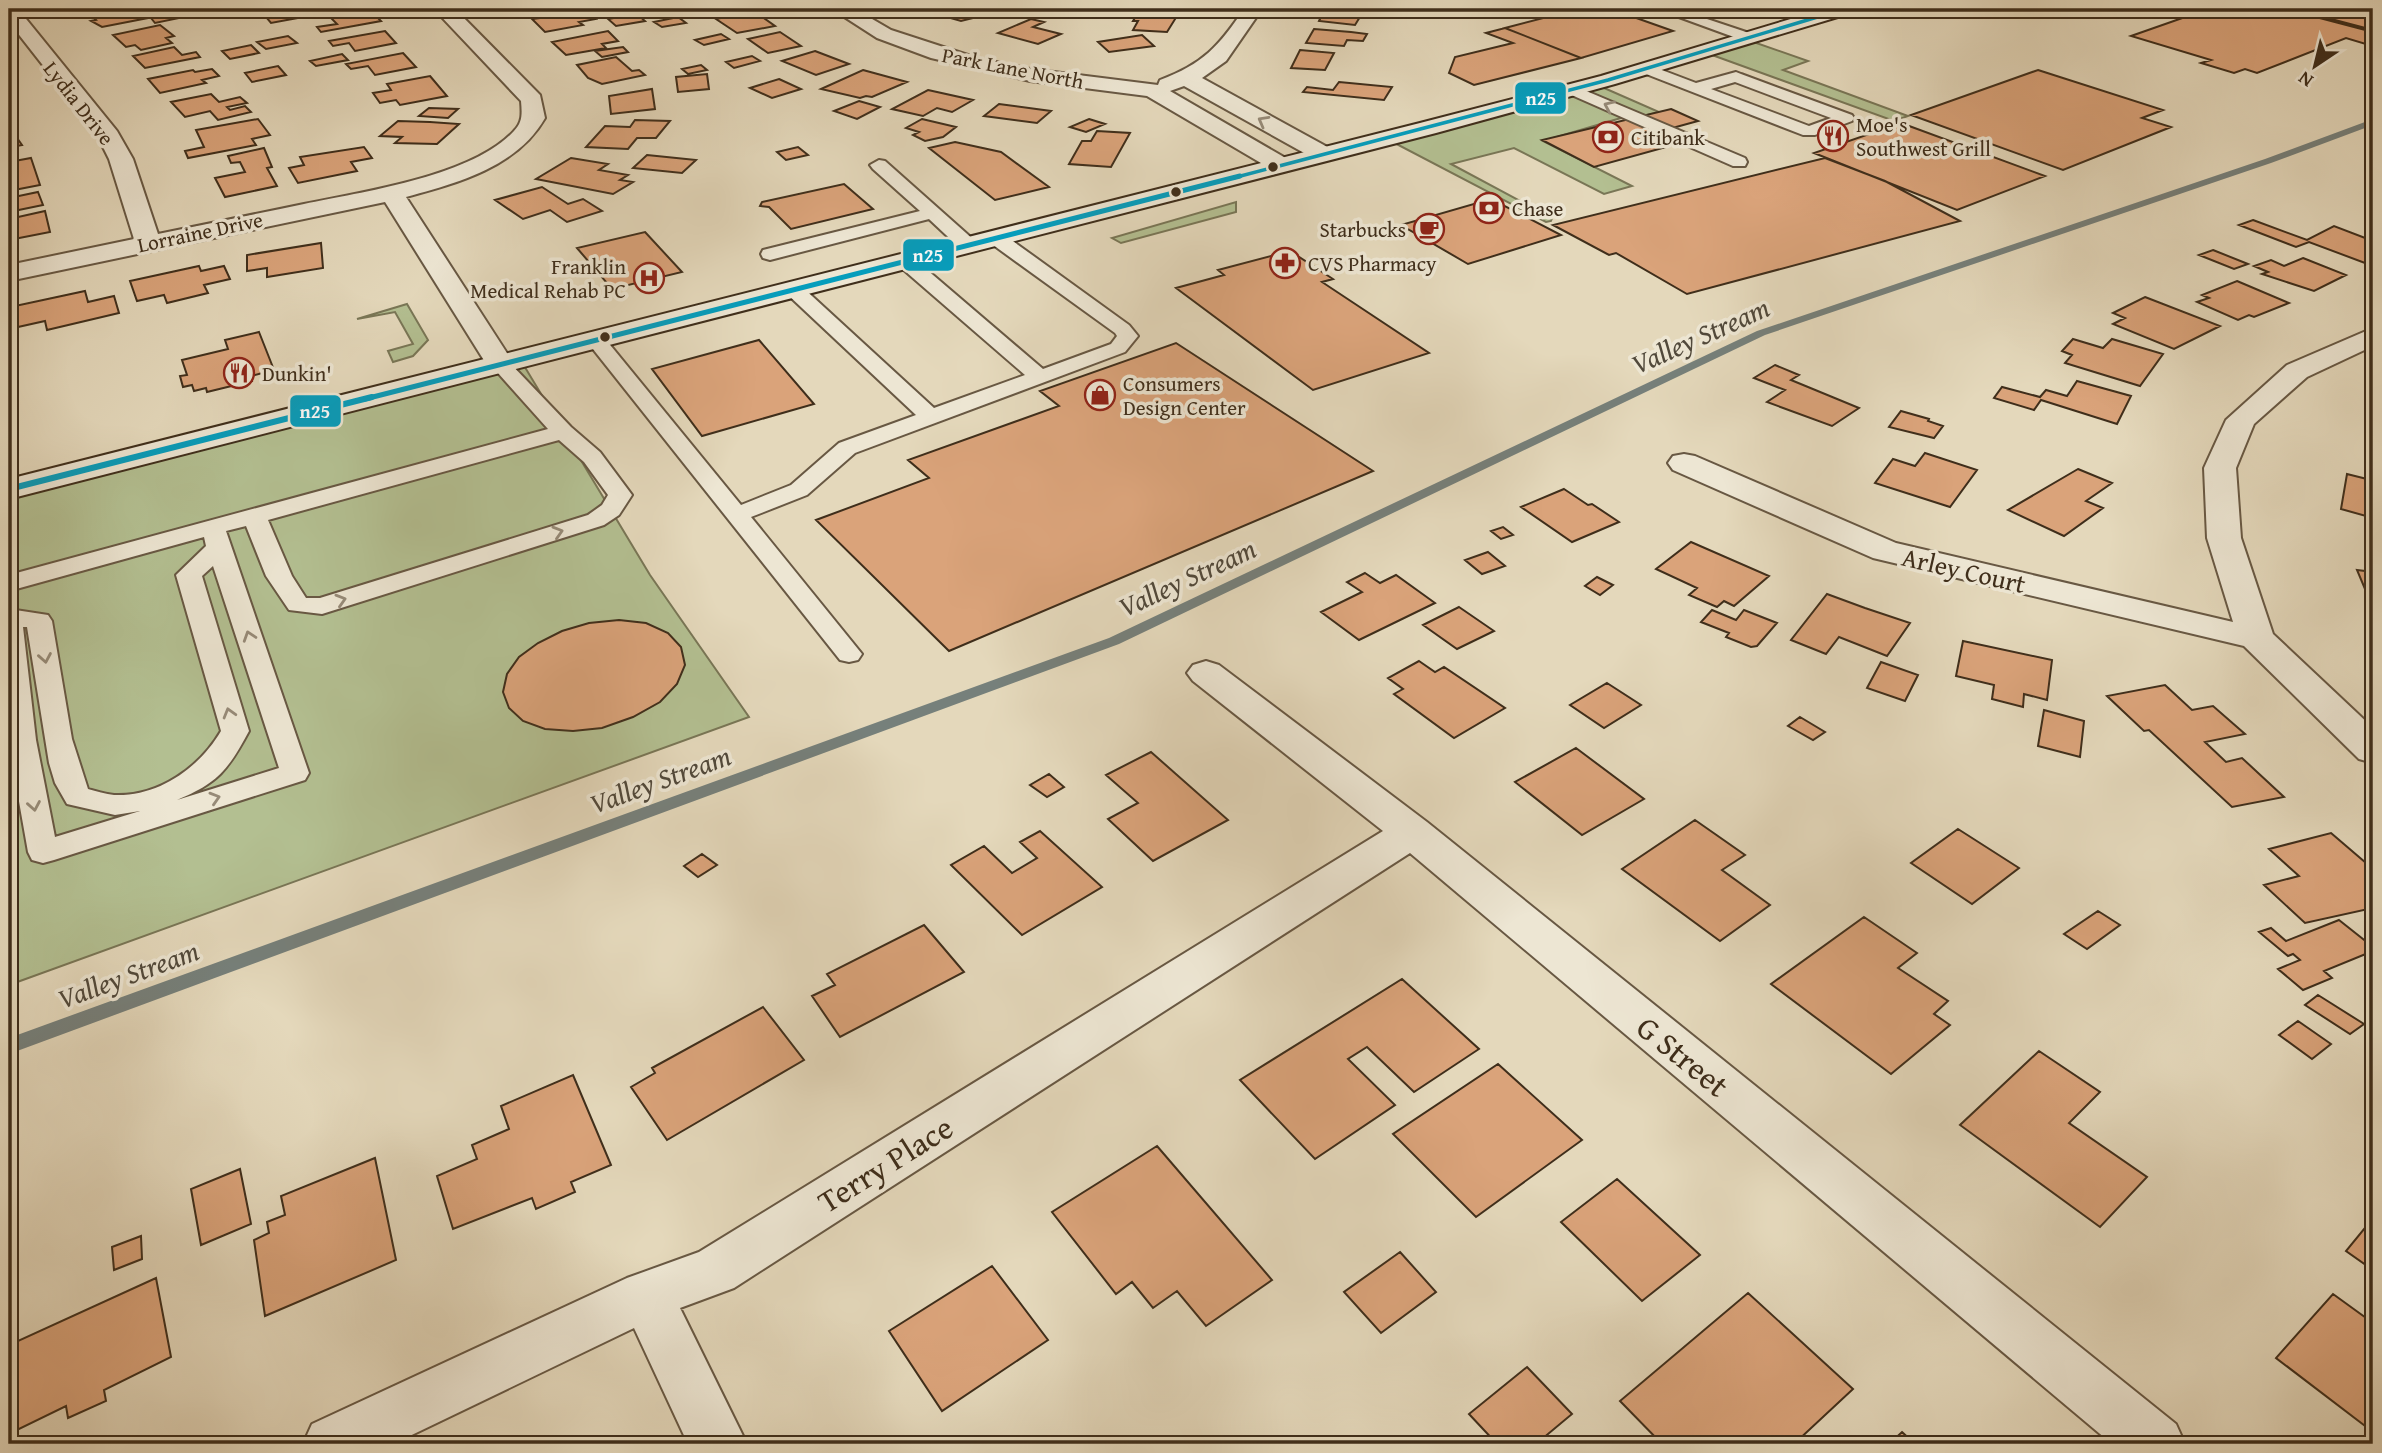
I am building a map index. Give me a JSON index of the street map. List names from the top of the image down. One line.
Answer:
{"streets":{"street":["Park Lane North","Lydia Drive","Lorraine Drive","Arley Court","G Street","Terry Place"]},"crossings":[["Lydia Drive","Lorraine Drive"],["G Street","Terry Place"]],"water":["Valley Stream"],"places":{"restaurant":["Moe's Southwest Grill","Dunkin'"],"bank":["Citibank","Chase"],"cafe":["Starbucks"],"pharmacy":["CVS Pharmacy"],"hospital":["Franklin Medical Rehab PC"],"shop":["Consumers Design Center"]},"lines":["transit line n25"],"north":"bottom left"}
